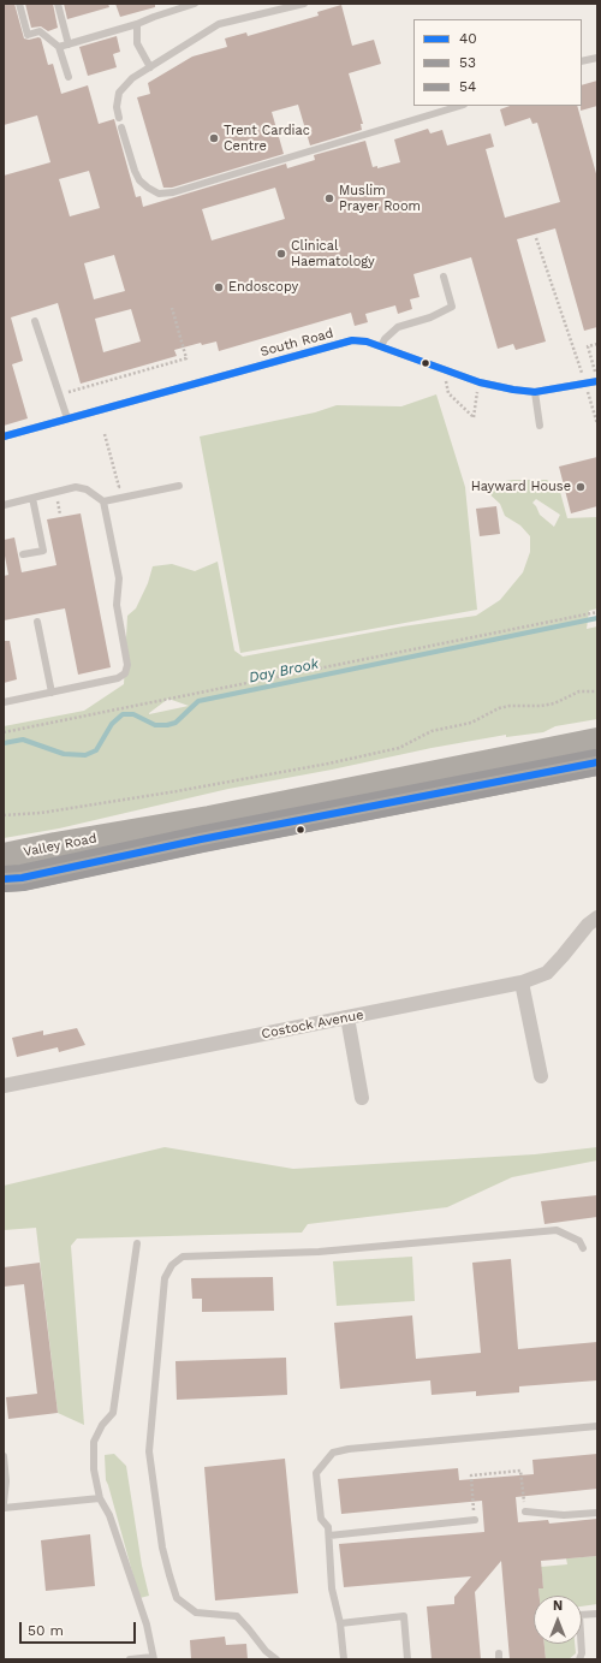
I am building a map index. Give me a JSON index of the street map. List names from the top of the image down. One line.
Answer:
{"streets":{"highway":["Valley Road"],"street":["Costock Avenue"],"lane":["South Road"]},"water":["Day Brook"],"places":["Trent Cardiac Centre","Muslim Prayer Room","Clinical Haematology","Endoscopy","Hayward House"],"lines":["transit line 40","transit line 54","transit line 53"],"legend":["40","53","54"],"scale_bar":"50 m","north":"top"}
